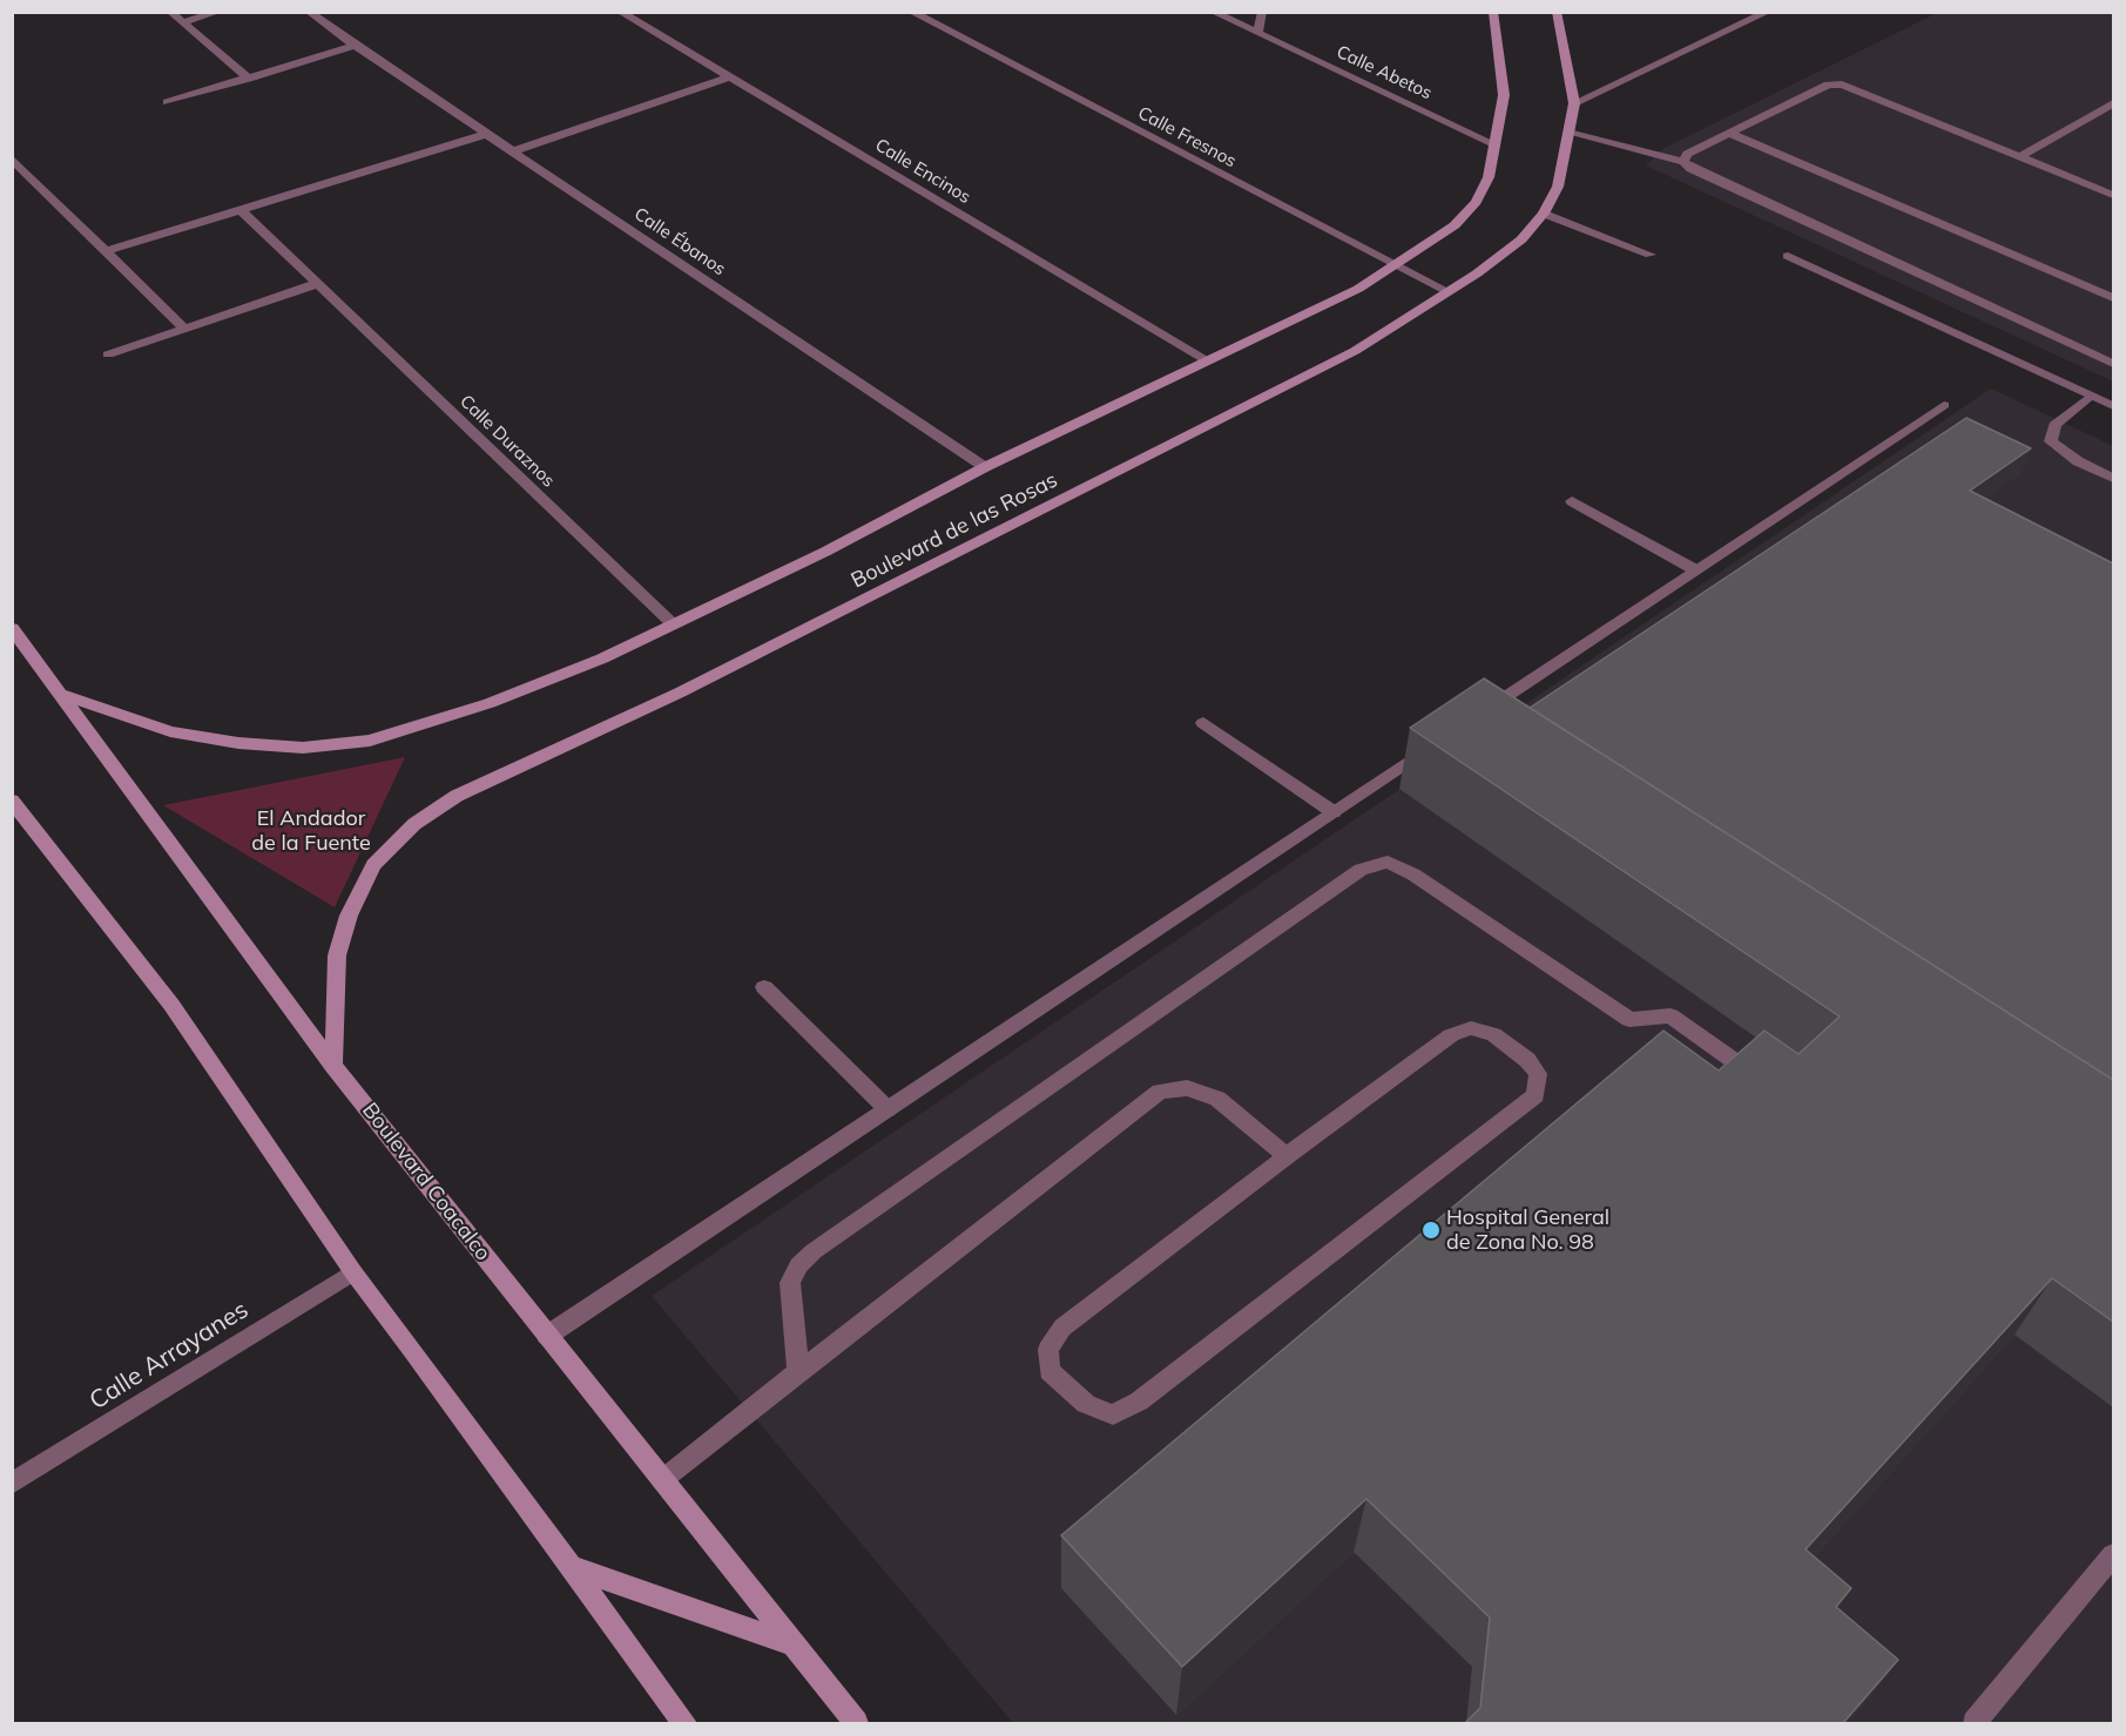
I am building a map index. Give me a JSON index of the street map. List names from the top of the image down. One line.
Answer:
{"streets":{"street":["Calle Abetos","Calle Fresnos","Calle Encinos","Calle Ébanos","Calle Duraznos","Boulevard de las Rosas","Boulevard Coacalco","Calle Arrayanes"]},"crossings":[["Calle Abetos","Boulevard de las Rosas"],["Calle Fresnos","Boulevard de las Rosas"],["Calle Encinos","Boulevard de las Rosas"],["Calle Ébanos","Boulevard de las Rosas"],["Calle Duraznos","Boulevard de las Rosas"],["Boulevard de las Rosas","Boulevard Coacalco"]],"parks":["El Andador de la Fuente"],"places":["Hospital General de Zona No. 98"]}
